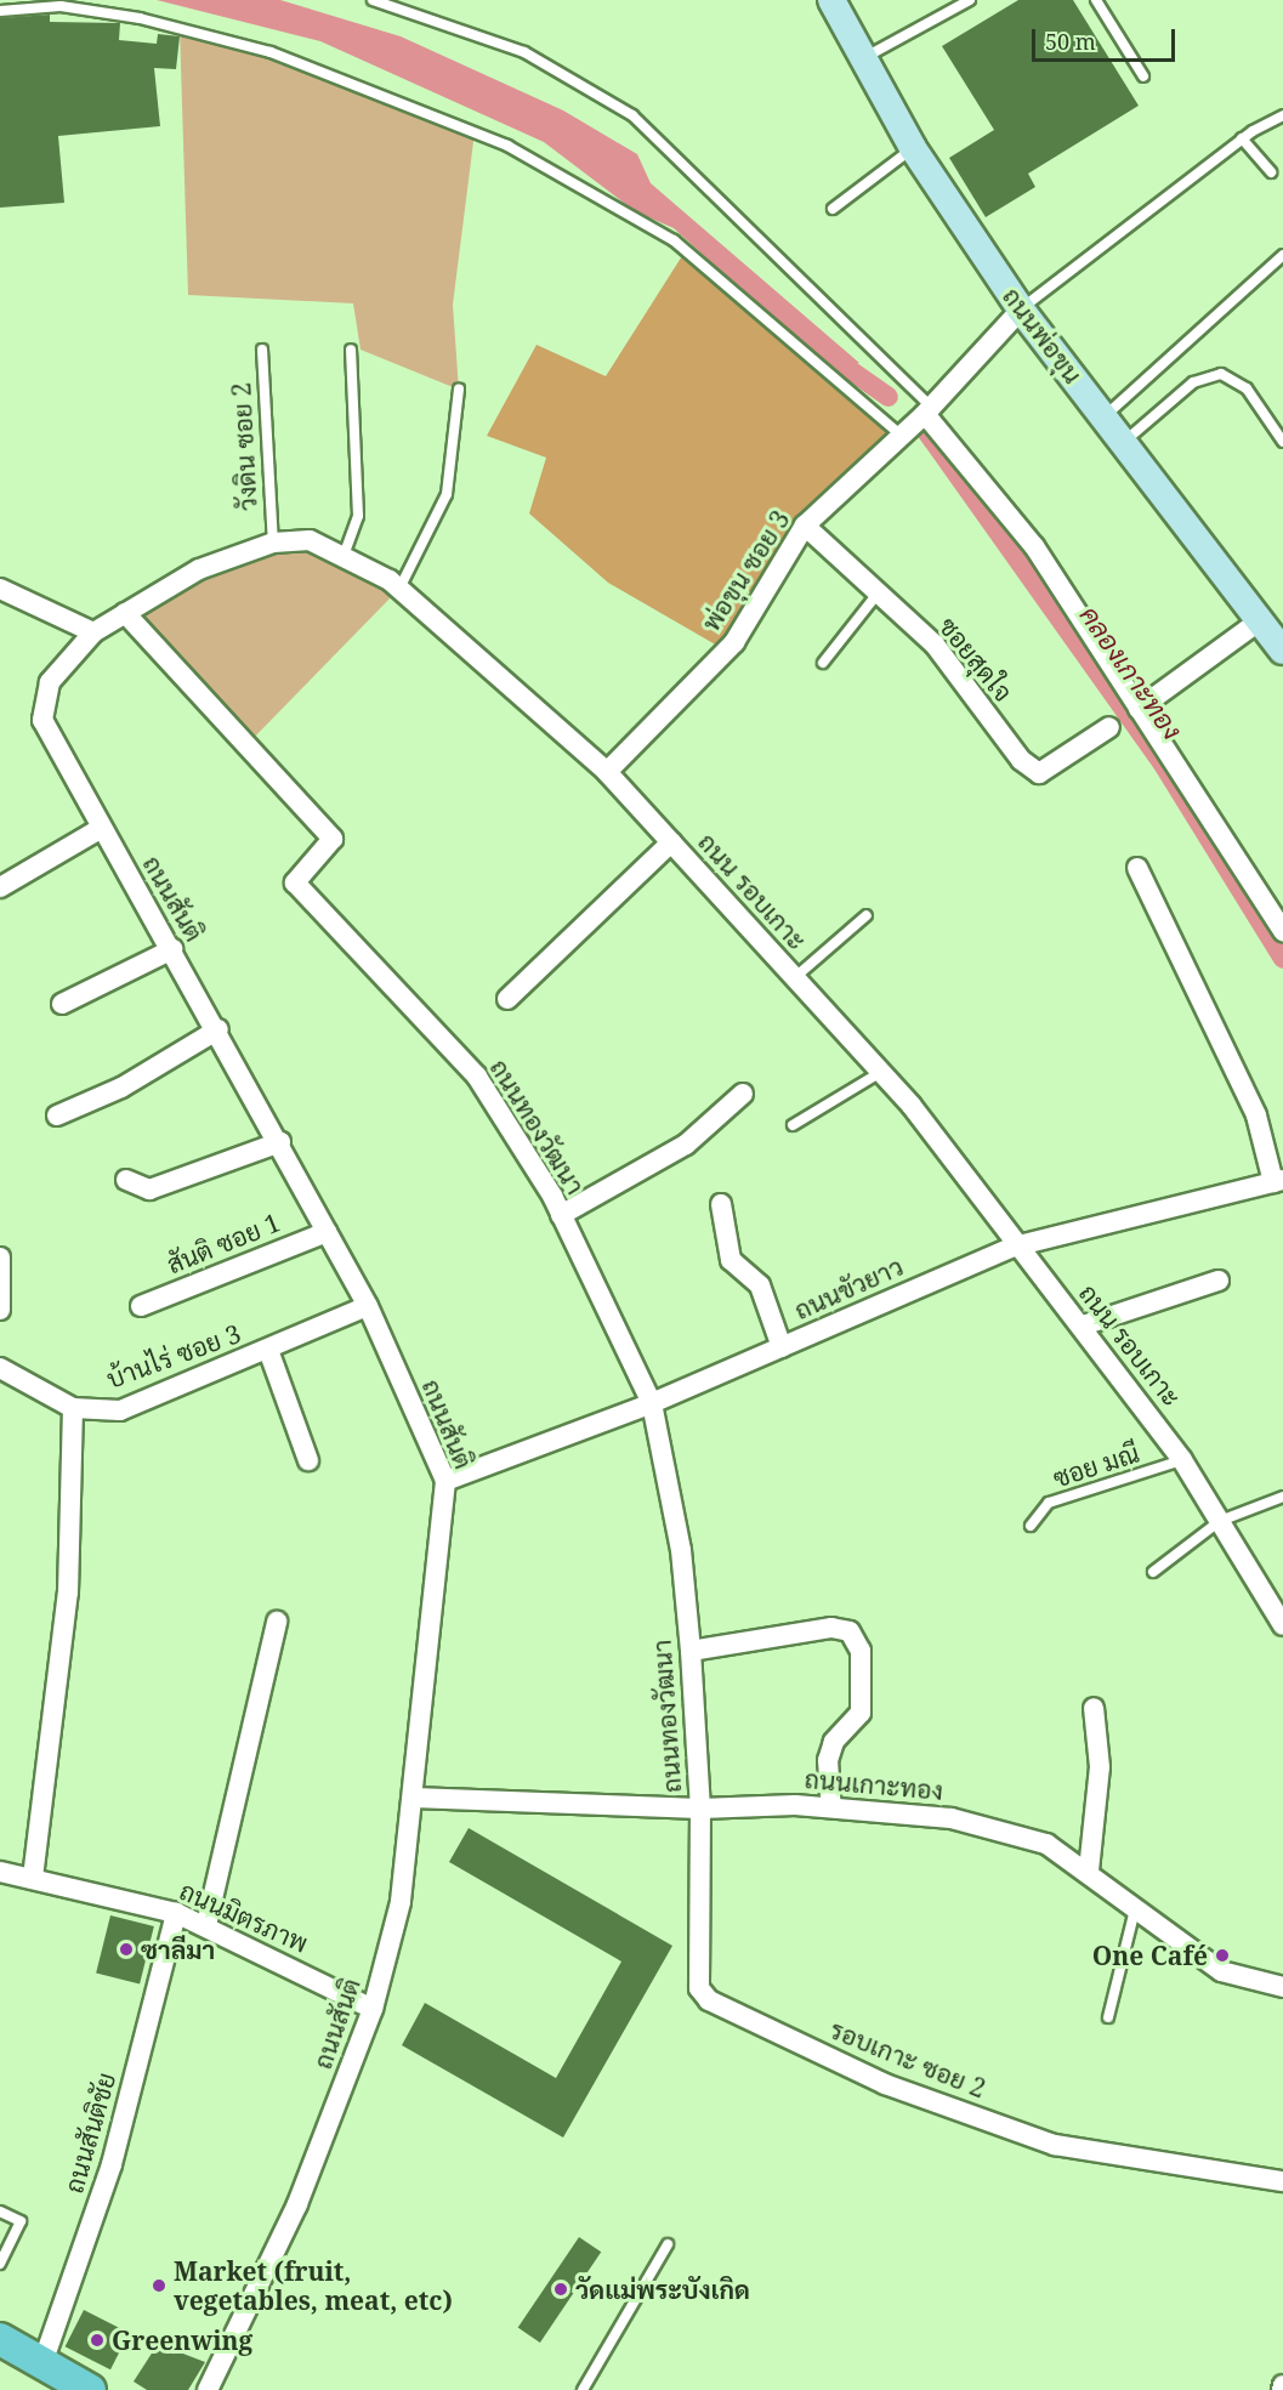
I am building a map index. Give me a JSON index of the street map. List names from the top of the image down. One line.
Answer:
{"streets":{"main road":["ถนนพ่อขุน"],"street":["พ่อขุน ซอย 3","ซอยสุดใจ","ถนน รอบเกาะ","ถนนสันติ","ถนนทองวัฒนา","สันติ ซอย 1","ถนนขัวยาว","บ้านไร่ ซอย 3","ถนนเกาะทอง","ถนนมิตรภาพ","รอบเกาะ ซอย 2","ถนนสันติชัย"],"lane":["วังดิน ซอย 2","ซอย มณี"]},"crossings":[["วังดิน ซอย 2","ถนน รอบเกาะ"],["พ่อขุน ซอย 3","ซอยสุดใจ"],["พ่อขุน ซอย 3","ถนน รอบเกาะ"],["ถนน รอบเกาะ","ถนนสันติ"],["ถนน รอบเกาะ","ถนนทองวัฒนา"],["ถนน รอบเกาะ","ถนนขัวยาว"],["ถนน รอบเกาะ","ซอย มณี"],["ถนนสันติ","สันติ ซอย 1"],["ถนนสันติ","ถนนขัวยาว"],["ถนนสันติ","บ้านไร่ ซอย 3"],["ถนนสันติ","ถนนเกาะทอง"],["ถนนสันติ","ถนนมิตรภาพ"],["ถนนทองวัฒนา","ถนนขัวยาว"],["ถนนทองวัฒนา","ถนนเกาะทอง"],["ถนนทองวัฒนา","รอบเกาะ ซอย 2"],["ถนนเกาะทอง","รอบเกาะ ซอย 2"],["ถนนมิตรภาพ","ถนนสันติชัย"]],"water":["คลองเกาะทอง"],"places":["ซาลีมา","One Café","Market (fruit, vegetables, meat, etc)","วัดแม่พระบังเกิด","Greenwing"],"scale_bar":"50 m"}
